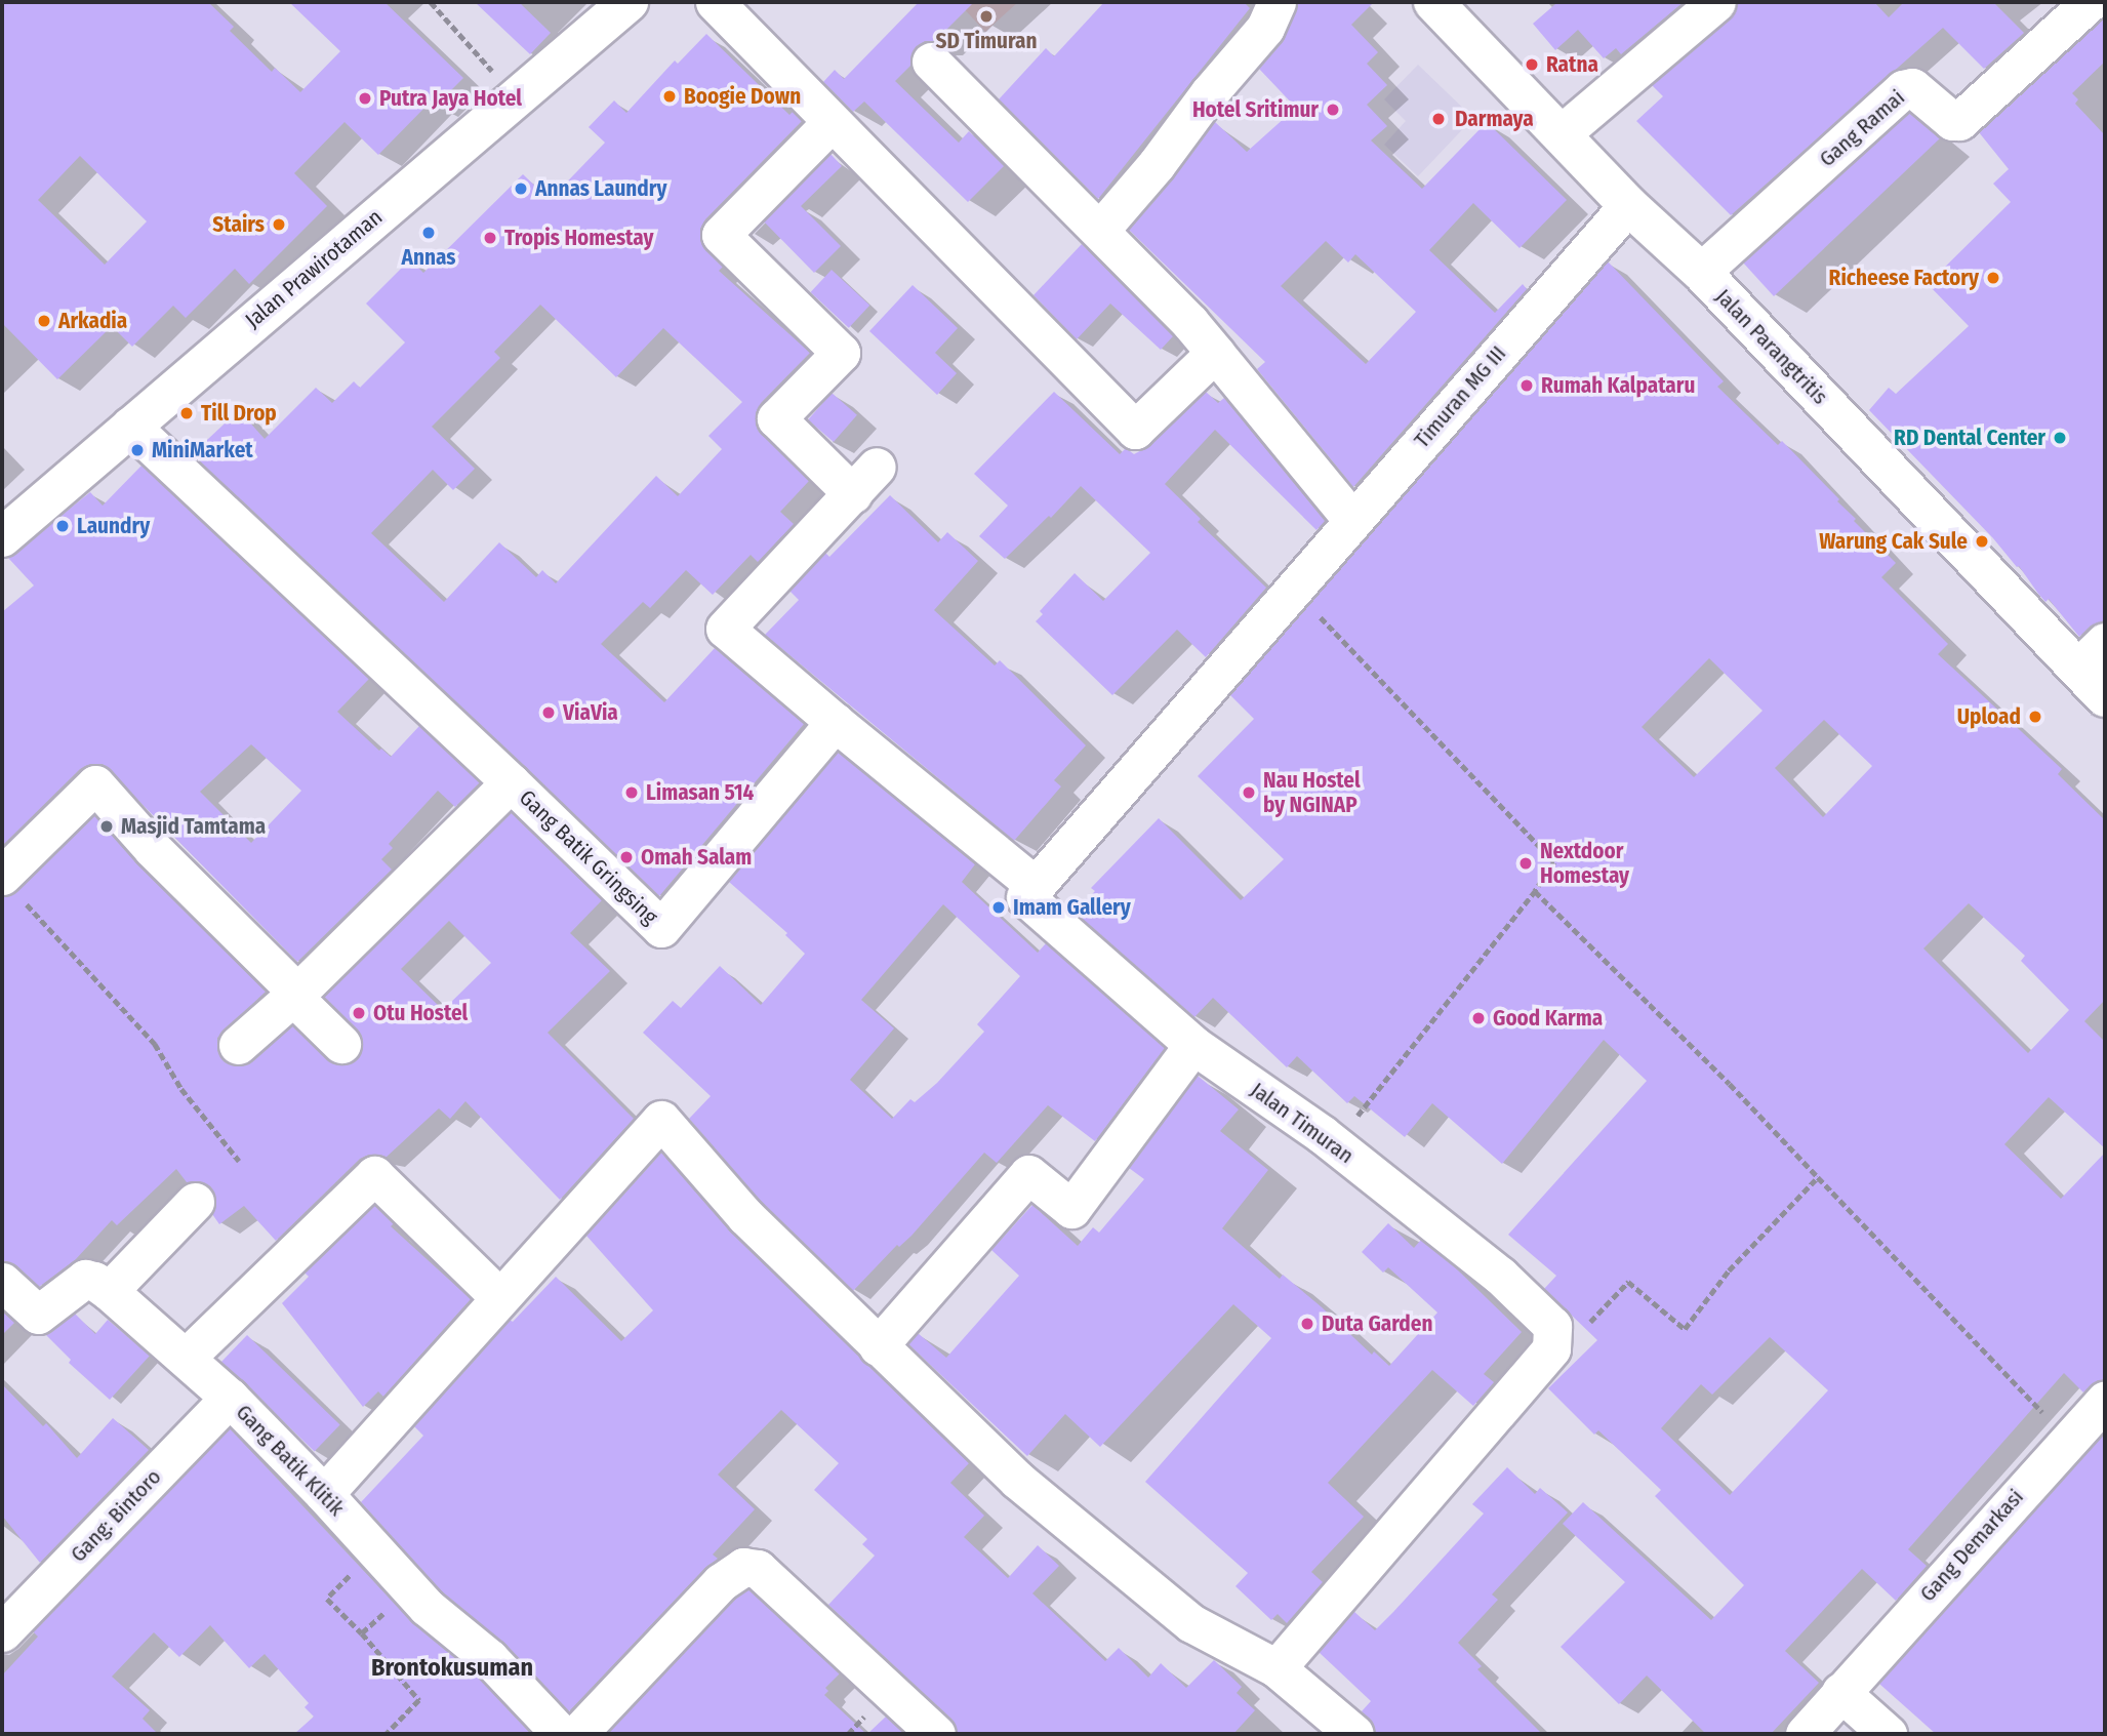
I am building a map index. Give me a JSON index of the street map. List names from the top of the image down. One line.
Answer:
{"streets":{"main road":["Jalan Prawirotaman","Jalan Parangtritis"],"street":["Gang Ramai","Timuran MG III","Gang Batik Gringsing","Jalan Timuran","Gang Batik Klitik","Gang: Bintoro","Gang Demarkasi"]},"crossings":[["Gang Ramai","Jalan Parangtritis"],["Jalan Prawirotaman","Gang Batik Gringsing"],["Jalan Parangtritis","Timuran MG III"],["Gang Batik Klitik","Gang: Bintoro"]],"districts":["Brontokusuman"],"places":["SD Timuran","Ratna","Boogie Down","Putra Jaya Hotel","Hotel Sritimur","Darmaya","Annas Laundry","Stairs","Annas","Tropis Homestay","Richeese Factory","Arkadia","Rumah Kalpataru","Till Drop","RD Dental Center","MiniMarket","Laundry","Warung Cak Sule","ViaVia","Upload","Limasan 514","Nau Hostel by NGINAP","Masjid Tamtama","Omah Salam","Nextdoor Homestay","Imam Gallery","Otu Hostel","Good Karma","Duta Garden"]}
